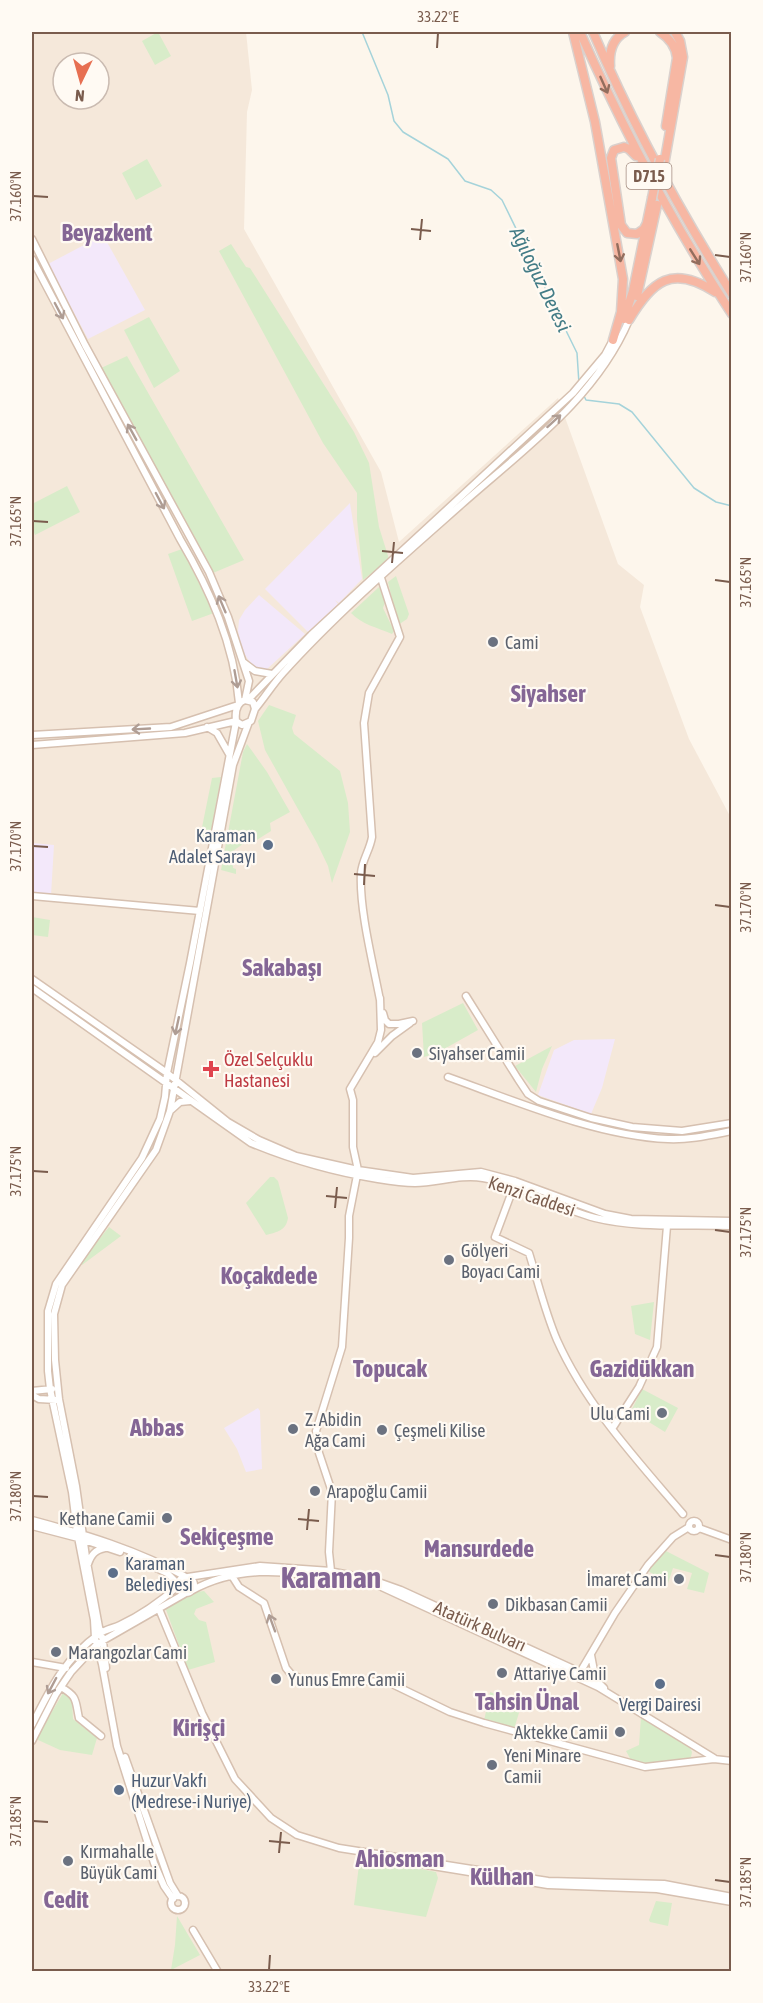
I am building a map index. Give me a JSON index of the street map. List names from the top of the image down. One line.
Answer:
{"streets":{"highway":["D715"],"main road":["Kenzi Caddesi","Atatürk Bulvarı"]},"districts":["Beyazkent","Siyahser","Sakabaşı","Koçakdede","Topucak","Gazidükkan","Abbas","Sekiçeşme","Mansurdede","Karaman","Tahsin Ünal","Kirişçi","Ahiosman","Külhan","Cedit"],"water":["Ağıloğuz Deresi"],"places":{"other":["Cami","Karaman Adalet Sarayı","Siyahser Camii","Gölyeri Boyacı Cami","Ulu Cami","Z. Abidin Ağa Cami","Çeşmeli Kilise","Arapoğlu Camii","Kethane Camii","Karaman Belediyesi","İmaret Cami","Dikbasan Camii","Marangozlar Cami","Attariye Camii","Yunus Emre Camii","Vergi Dairesi","Aktekke Camii","Yeni Minare Camii","Huzur Vakfı (Medrese-i Nuriye)","Kırmahalle Büyük Cami"],"health":["Özel Selçuklu Hastanesi"]},"north":"bottom","coordinates":["33.22°E","37.160°N","37.165°N","37.170°N","37.175°N","37.180°N","37.185°N"]}
